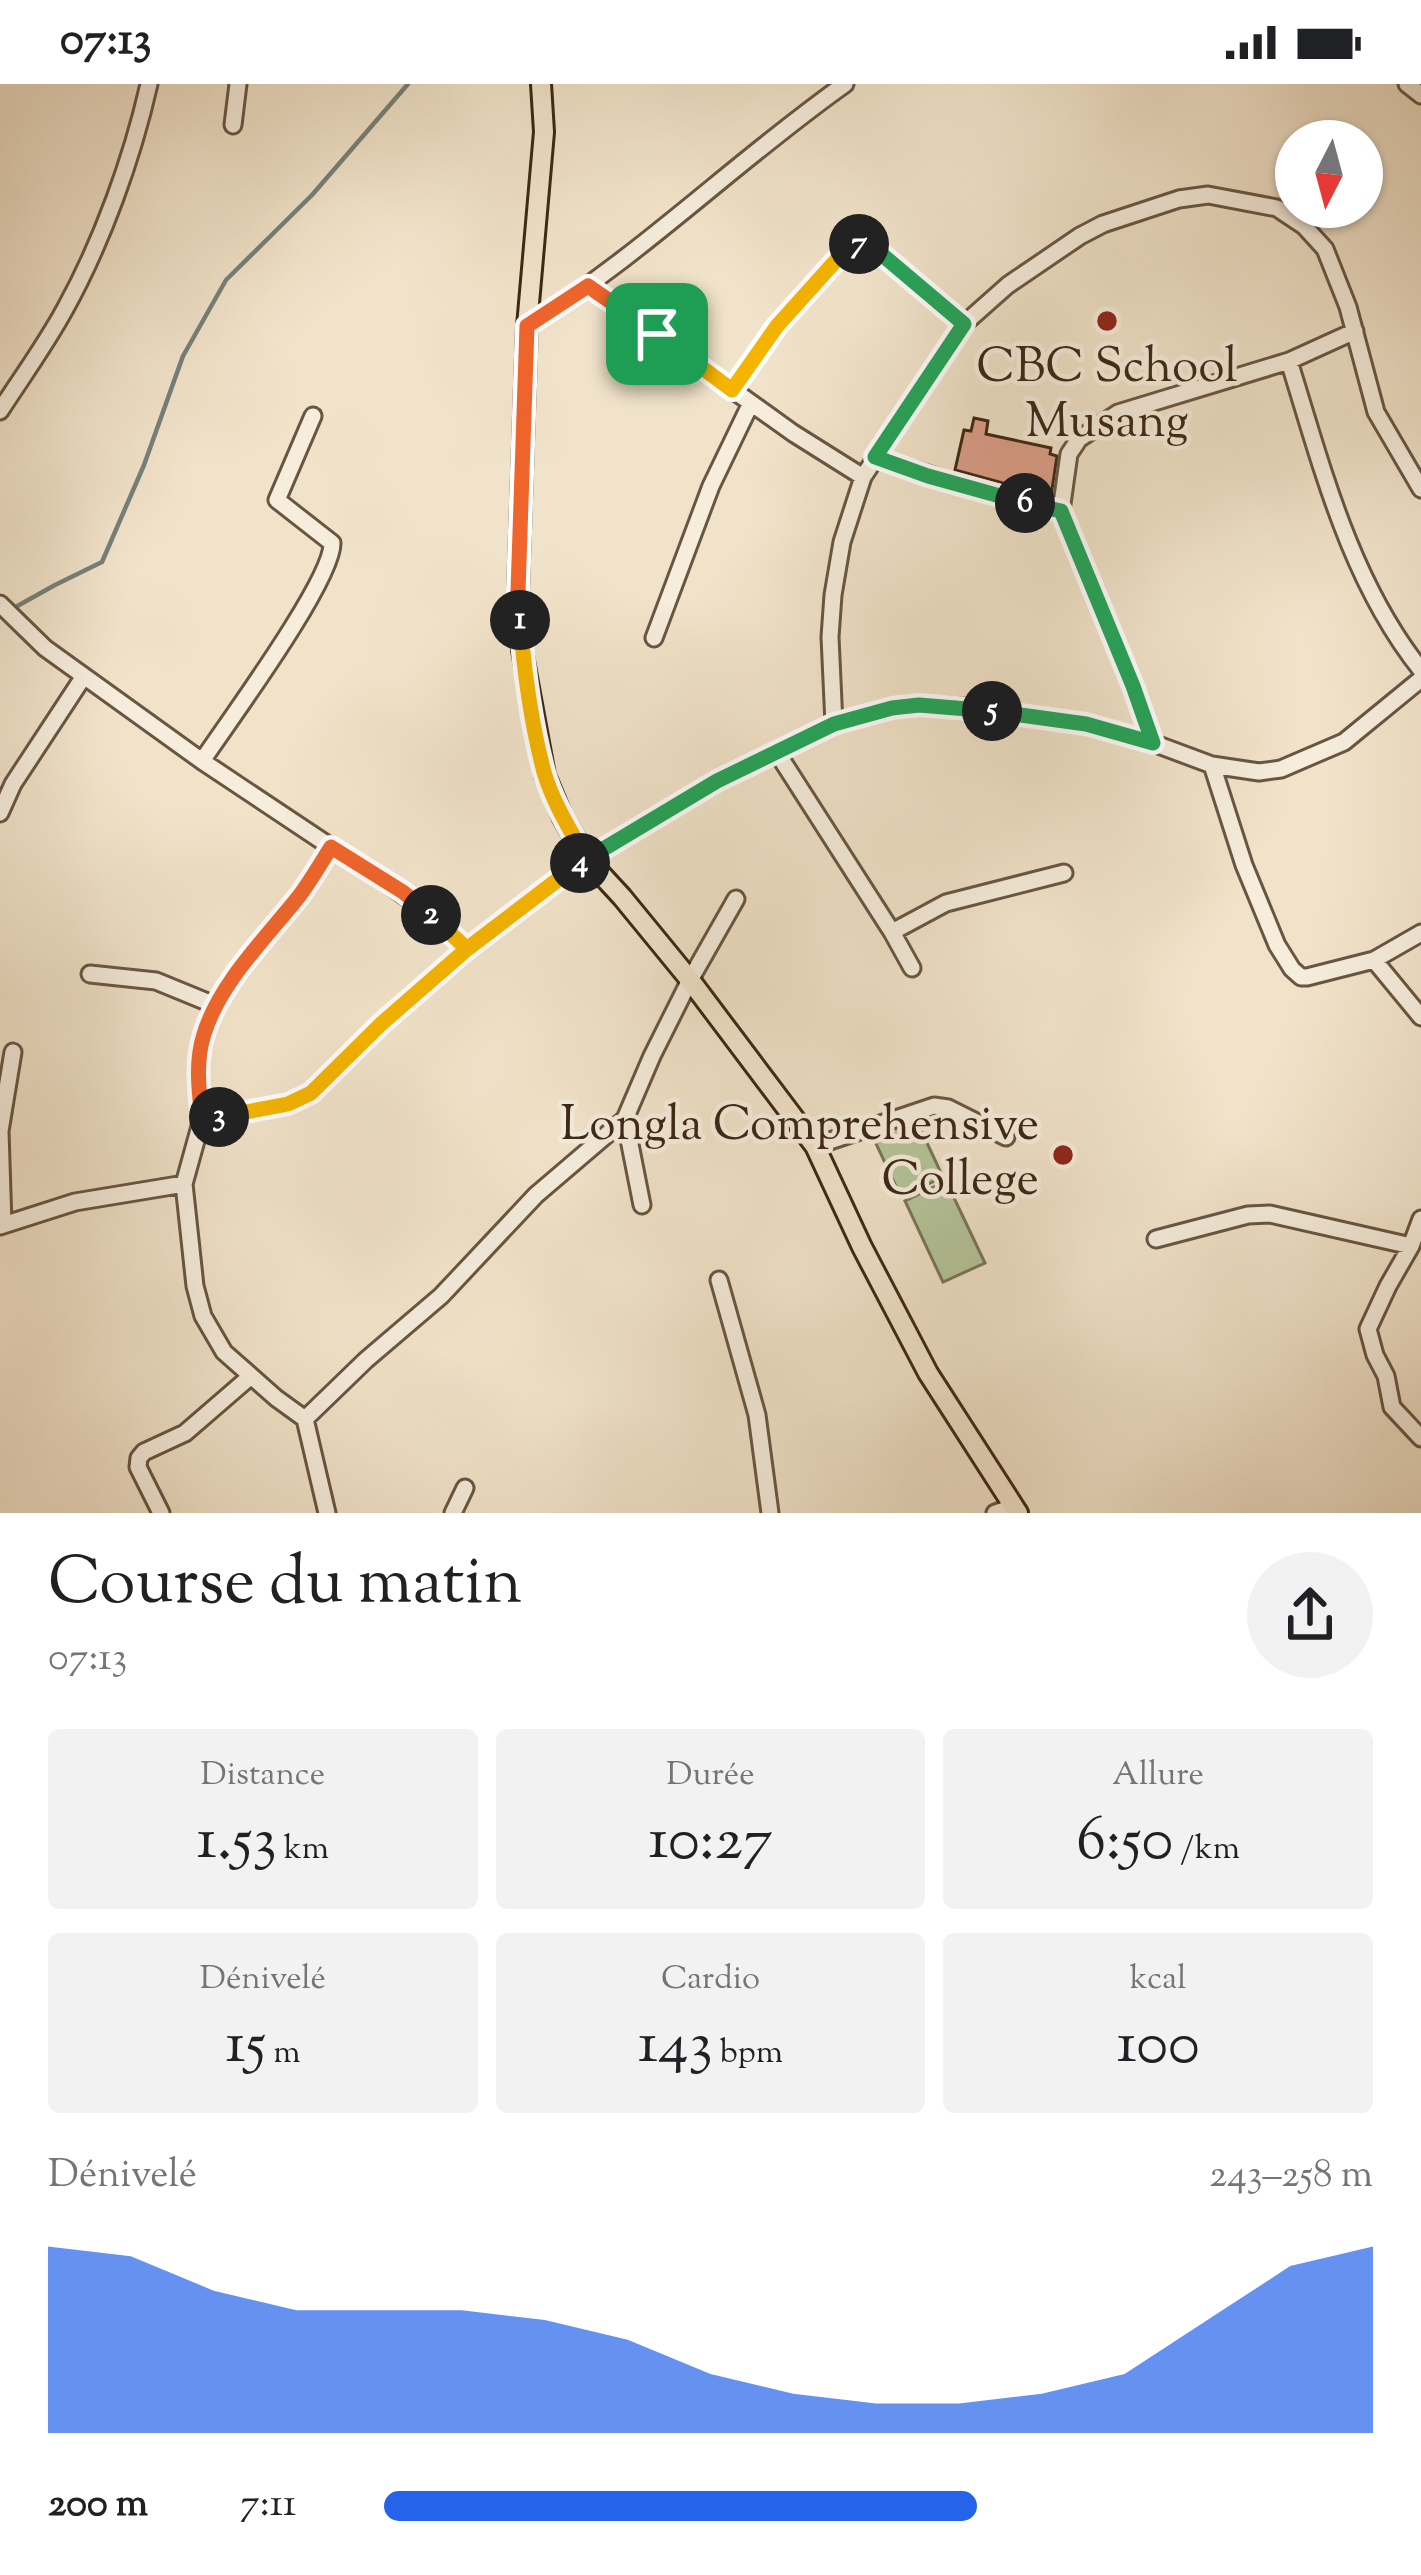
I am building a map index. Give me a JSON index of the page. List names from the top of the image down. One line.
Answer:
{"places":["CBC School Musang","Longla Comprehensive College"],"north":"bottom","page":{"status":"07:13","pins":["7","6","1","5","4","2","3"],"heading":["Course du matin","07:13"],"stats":[["Distance","1.53 km"],["Durée","10:27"],["Allure","6:50 /km"],["Dénivelé","15 m"],["Cardio","143 bpm"],["kcal","100"]],"chart":["Dénivelé","243–258 m"],"list":[{"name":"200 m","note":"7:11"}]}}
